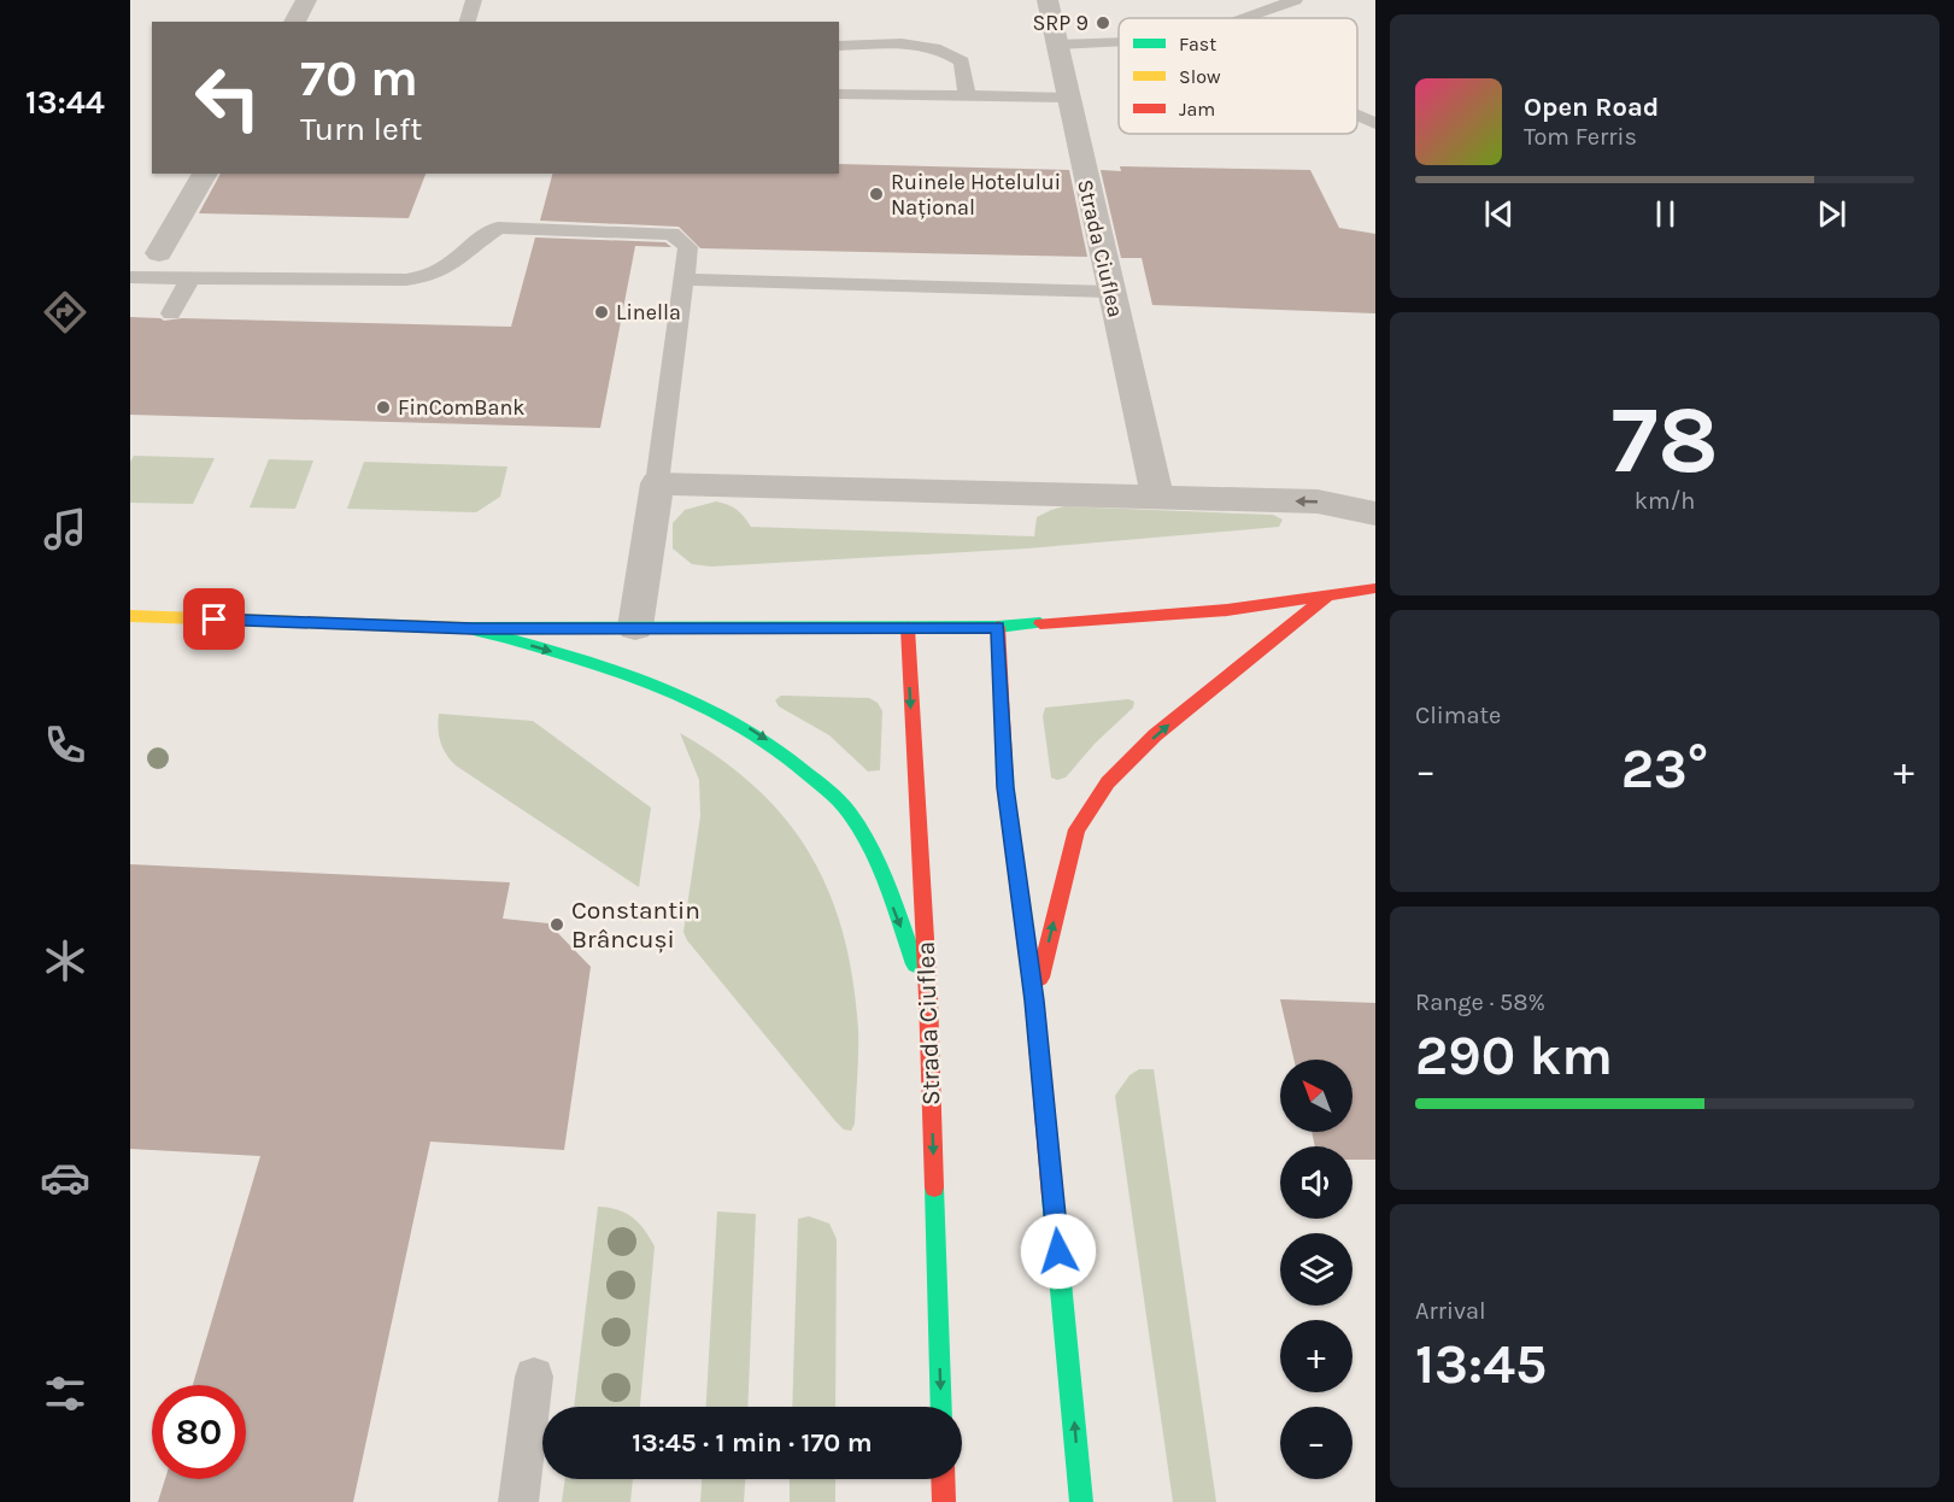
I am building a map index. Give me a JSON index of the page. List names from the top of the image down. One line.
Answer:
{"streets":{"main road":["Strada Ciuflea"]},"one_way":["Strada Ciuflea"],"places":["SRP 9","Ruinele Hotelului Național","Linella","FinComBank","Constantin Brâncuși"],"legend":["Fast","Slow","Jam"],"north":"top left","page":{"tabs":"13:44","turn":["70 m","Turn left"],"song":["Open Road","Tom Ferris"],"tile":[["78","km/h"],"Climate",["Range · 58%","290 km"],["Arrival","13:45"]],"heat":["−","23°","+"],"map_buttons":["+","−"],"limit":"80","trip":"13:45 · 1 min · 170 m"}}
